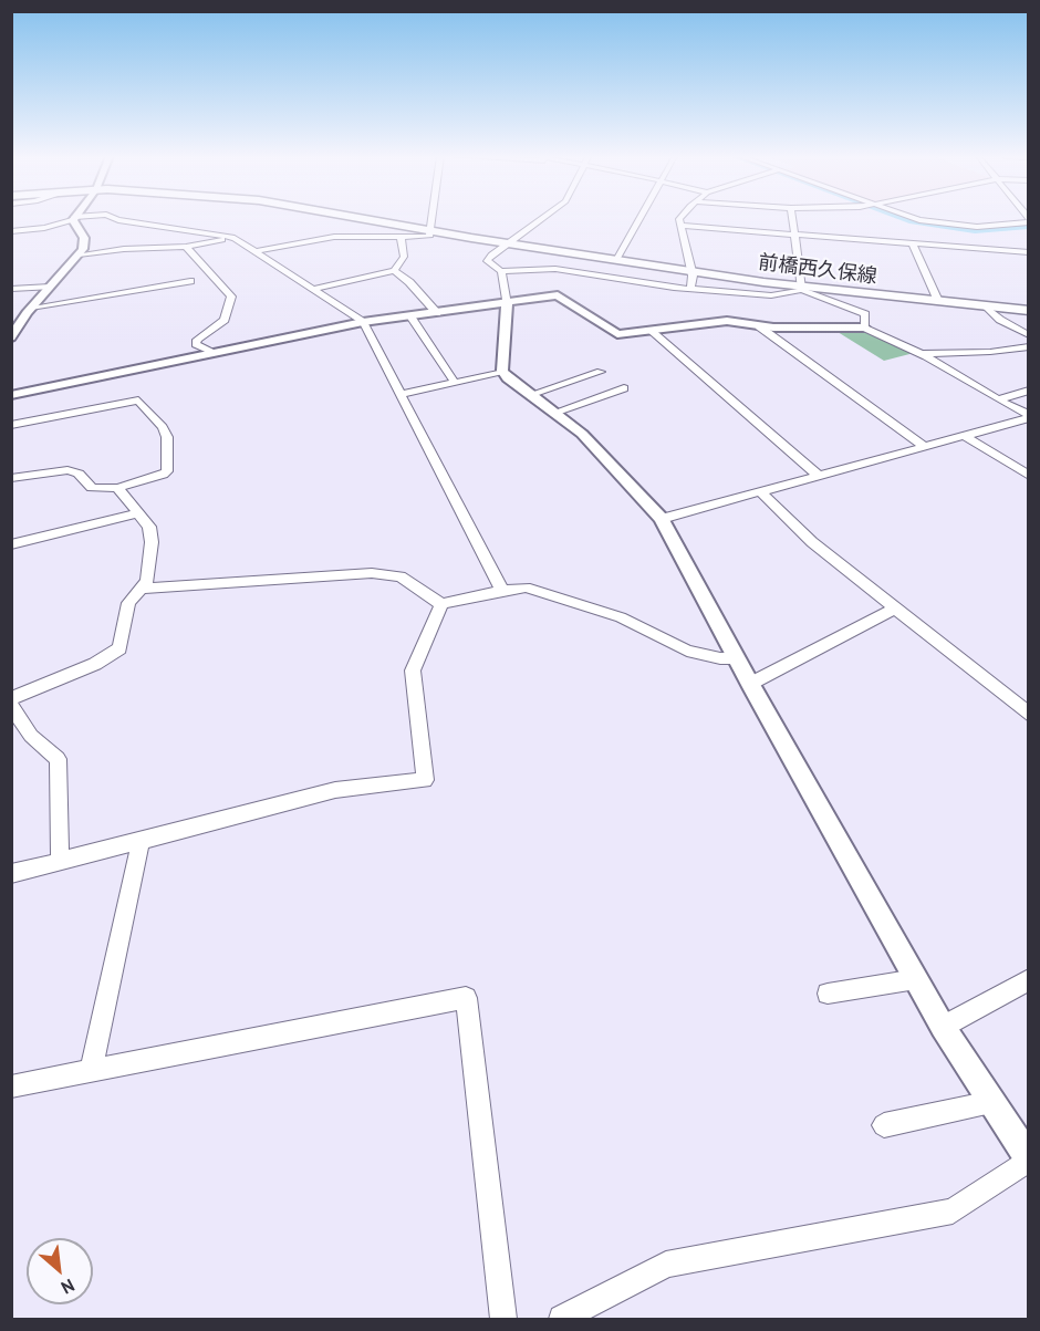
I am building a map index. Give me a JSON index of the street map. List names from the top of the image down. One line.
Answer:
{"streets":{"main road":["前橋西久保線"]},"north":"bottom right"}
